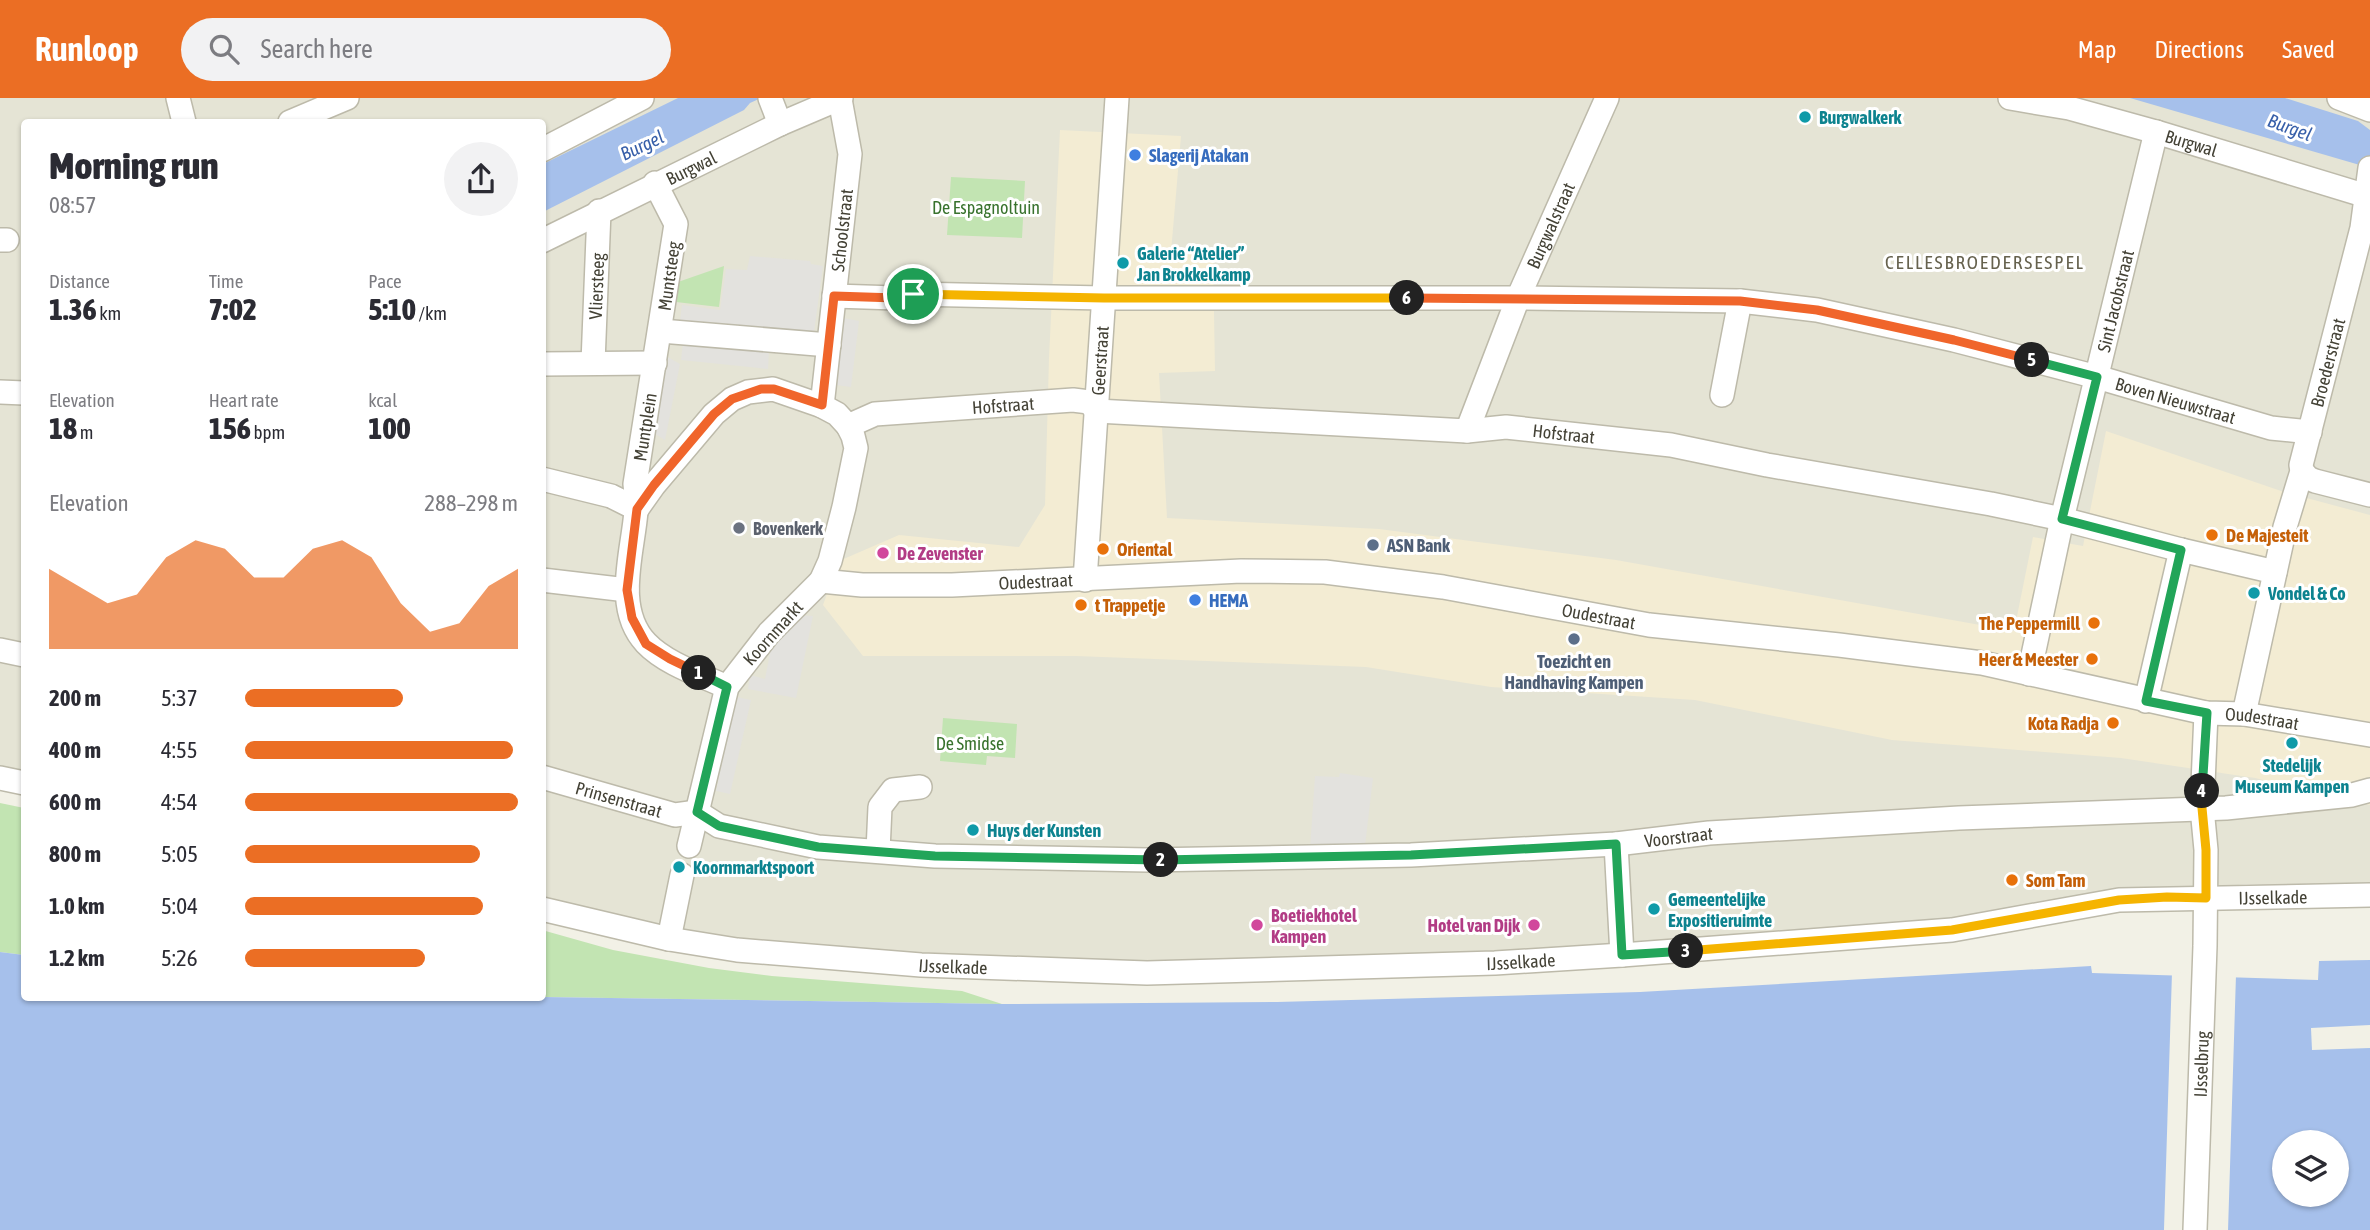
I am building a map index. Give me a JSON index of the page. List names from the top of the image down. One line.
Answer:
{"streets":{"street":["Burgwal","Burgwalstraat","Schoolstraat","Muntsteeg","Vliersteeg","Sint Jacobstraat","Geerstraat","Broederstraat","Boven Nieuwstraat","Hofstraat","Muntplein","Oudestraat","Koornmarkt","Prinsenstraat","Voorstraat","IJsselkade","IJsselbrug"]},"crossings":[["Burgwal","Schoolstraat"],["Burgwal","Muntsteeg"],["Burgwal","Vliersteeg"],["Burgwal","Sint Jacobstraat"],["Burgwal","Broederstraat"],["Burgwalstraat","Boven Nieuwstraat"],["Burgwalstraat","Hofstraat"],["Schoolstraat","Boven Nieuwstraat"],["Schoolstraat","Muntplein"],["Muntsteeg","Muntplein"],["Sint Jacobstraat","Boven Nieuwstraat"],["Sint Jacobstraat","Hofstraat"],["Sint Jacobstraat","Oudestraat"],["Geerstraat","Boven Nieuwstraat"],["Geerstraat","Hofstraat"],["Geerstraat","Oudestraat"],["Broederstraat","Boven Nieuwstraat"],["Broederstraat","Hofstraat"],["Broederstraat","Oudestraat"],["Hofstraat","Muntplein"],["Oudestraat","Koornmarkt"],["Oudestraat","IJsselbrug"],["Koornmarkt","Prinsenstraat"],["Koornmarkt","Voorstraat"],["Prinsenstraat","Voorstraat"],["Voorstraat","IJsselbrug"],["IJsselkade","IJsselbrug"]],"districts":["CELLESBROEDERSESPEL"],"water":["Burgel"],"parks":["De Espagnoltuin","De Smidse"],"places":["Burgwalkerk","Slagerij Atakan","Galerie “Atelier” Jan Brokkelkamp","Bovenkerk","De Majesteit","ASN Bank","Oriental","De Zevenster","Vondel & Co","HEMA","t Trappetje","The Peppermill","Toezicht en Handhaving Kampen","Heer & Meester","Kota Radja","Stedelijk Museum Kampen","Huys der Kunsten","Koornmarktspoort","Som Tam","Gemeentelijke Expositieruimte","Boetiekhotel Kampen","Hotel van Dijk"],"page":{"header":"Runloop","search":"Search here","nav":["Map","Directions","Saved"],"heading":["Morning run","08:57"],"stats":[["Distance","1.36 km"],["Time","7:02"],["Pace","5:10 /km"],["Elevation","18 m"],["Heart rate","156 bpm"],["kcal","100"]],"pins":["6","5","1","4","2","3"],"chart":["Elevation","288–298 m"],"list":[{"name":"200 m","note":"5:37"},{"name":"400 m","note":"4:55"},{"name":"600 m","note":"4:54"},{"name":"800 m","note":"5:05"},{"name":"1.0 km","note":"5:04"},{"name":"1.2 km","note":"5:26"}]}}
